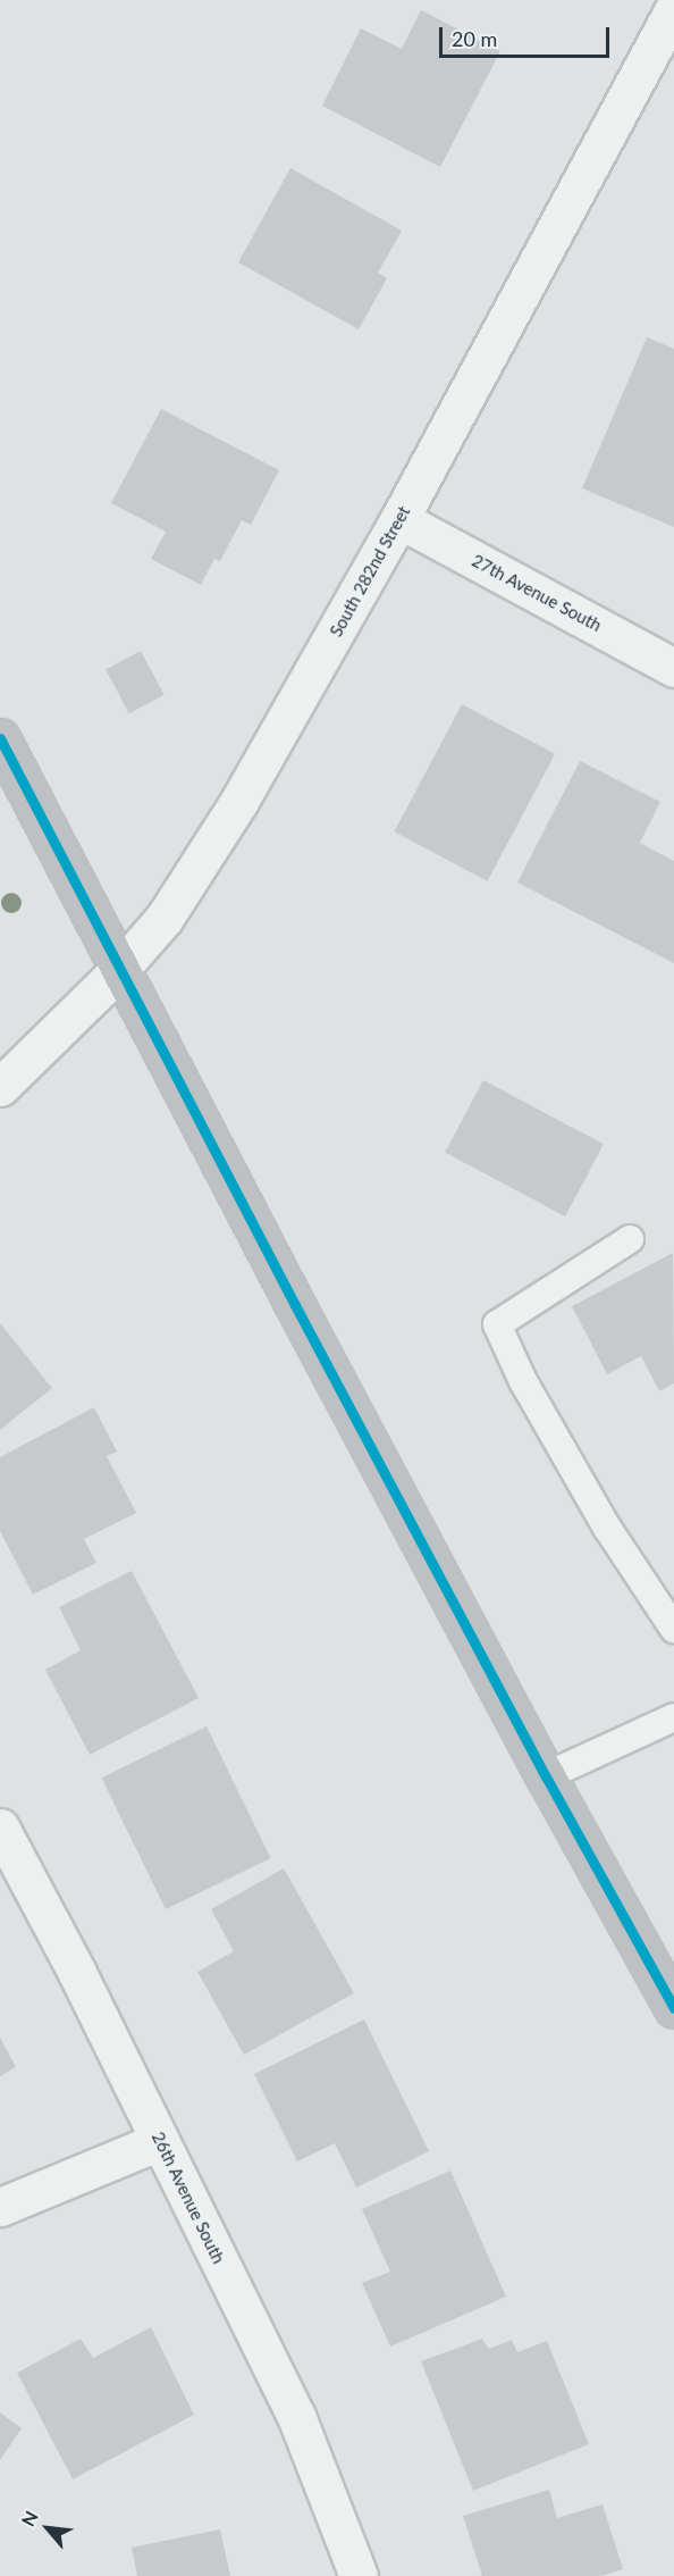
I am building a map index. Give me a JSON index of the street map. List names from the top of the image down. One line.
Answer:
{"streets":{"street":["South 282nd Street","27th Avenue South","26th Avenue South"]},"crossings":[["South 282nd Street","27th Avenue South"]],"scale_bar":"20 m","north":"top left"}
